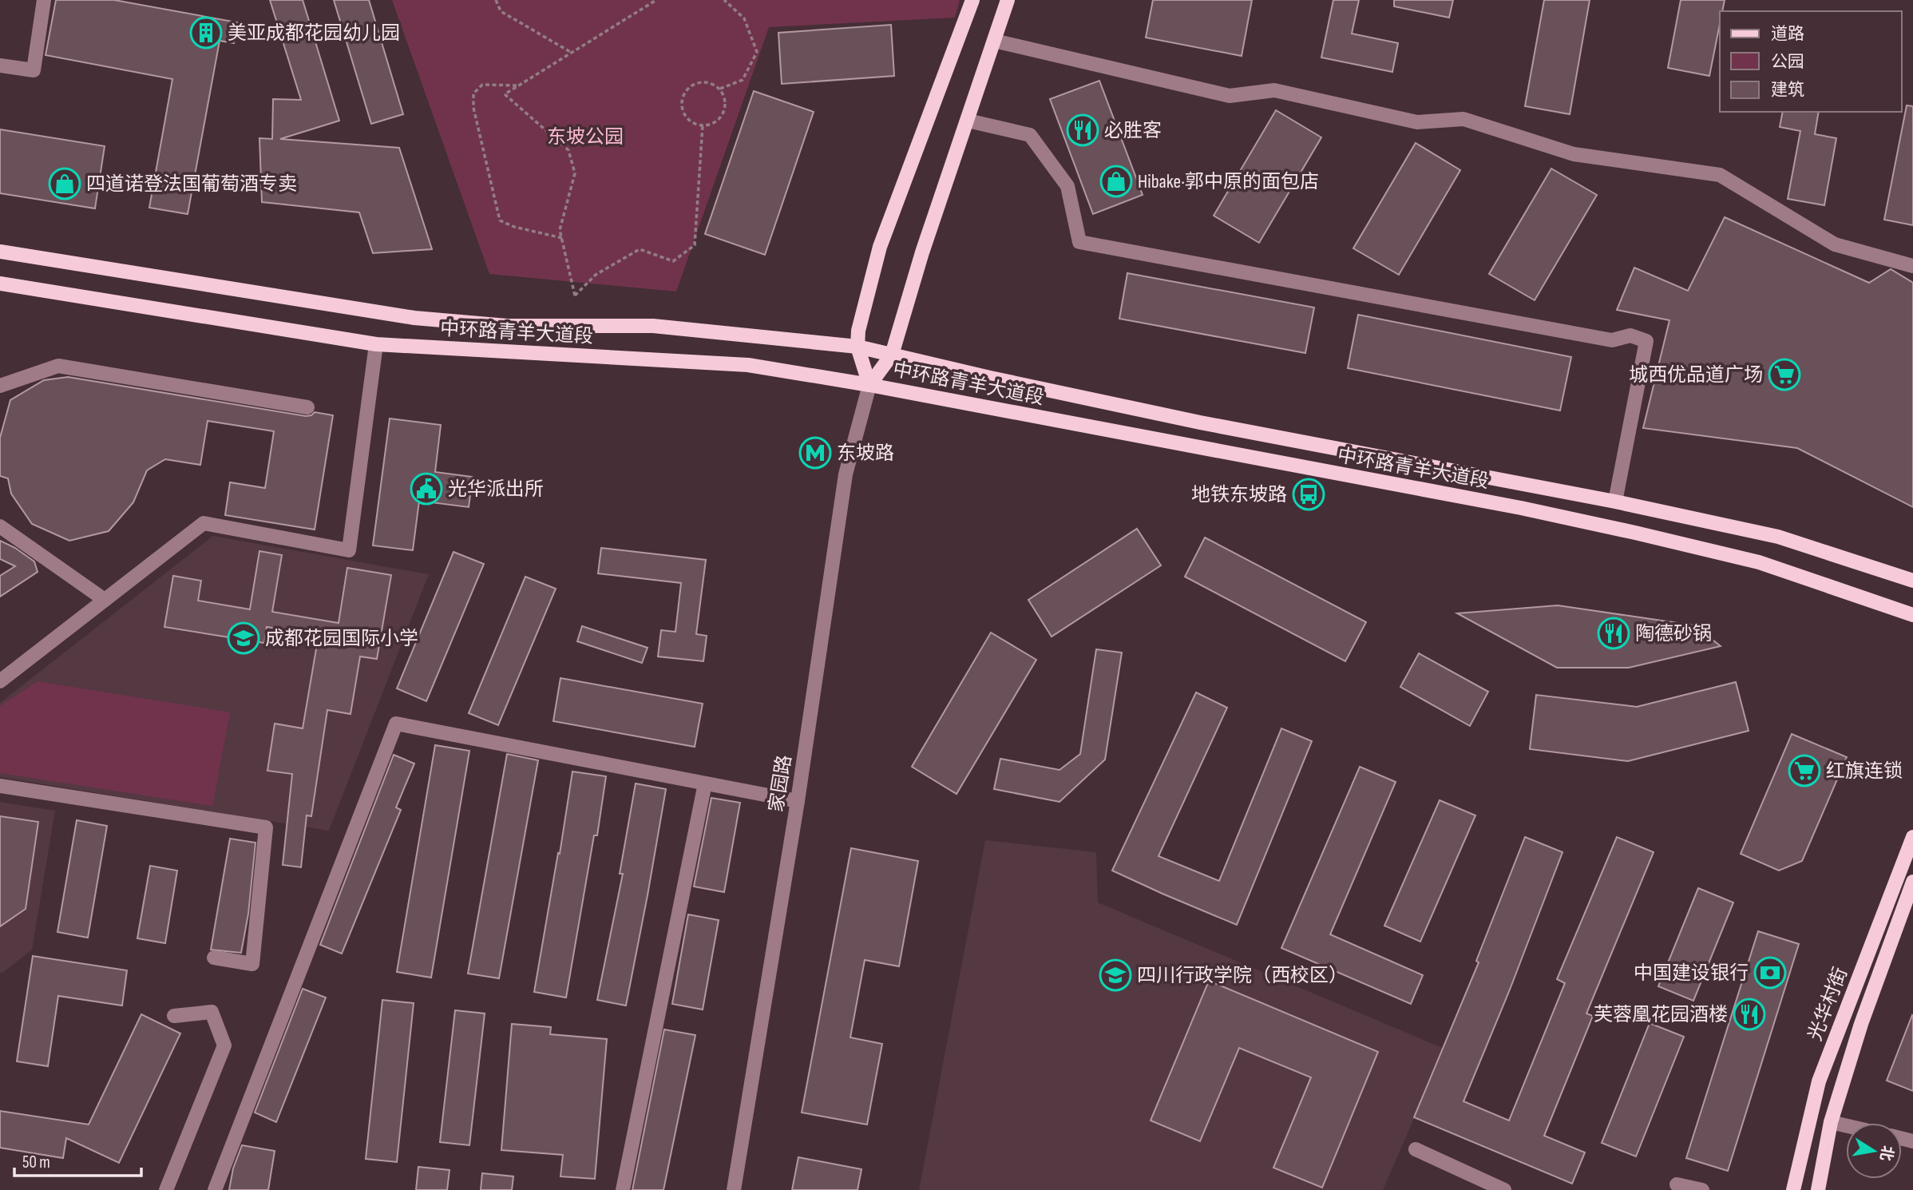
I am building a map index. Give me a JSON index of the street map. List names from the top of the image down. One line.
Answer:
{"streets":{"main road":["中环路青羊大道段","光华村街"],"street":["家园路"]},"crossings":[["中环路青羊大道段","家园路"]],"parks":["东坡公园"],"places":{"building":["美亚成都花园幼儿园"],"restaurant":["必胜客","陶德砂锅","芙蓉凰花园酒楼"],"shop":["Hibake·郭中原的面包店","四道诺登法国葡萄酒专卖"],"supermarket":["城西优品道广场","红旗连锁"],"metro station":["东坡路"],"public building":["光华派出所"],"bus stop":["地铁东坡路"],"school or university":["成都花园国际小学","四川行政学院（西校区）"],"bank":["中国建设银行"]},"legend":["道路","公园","建筑"],"scale_bar":"50 m","north":"right"}
